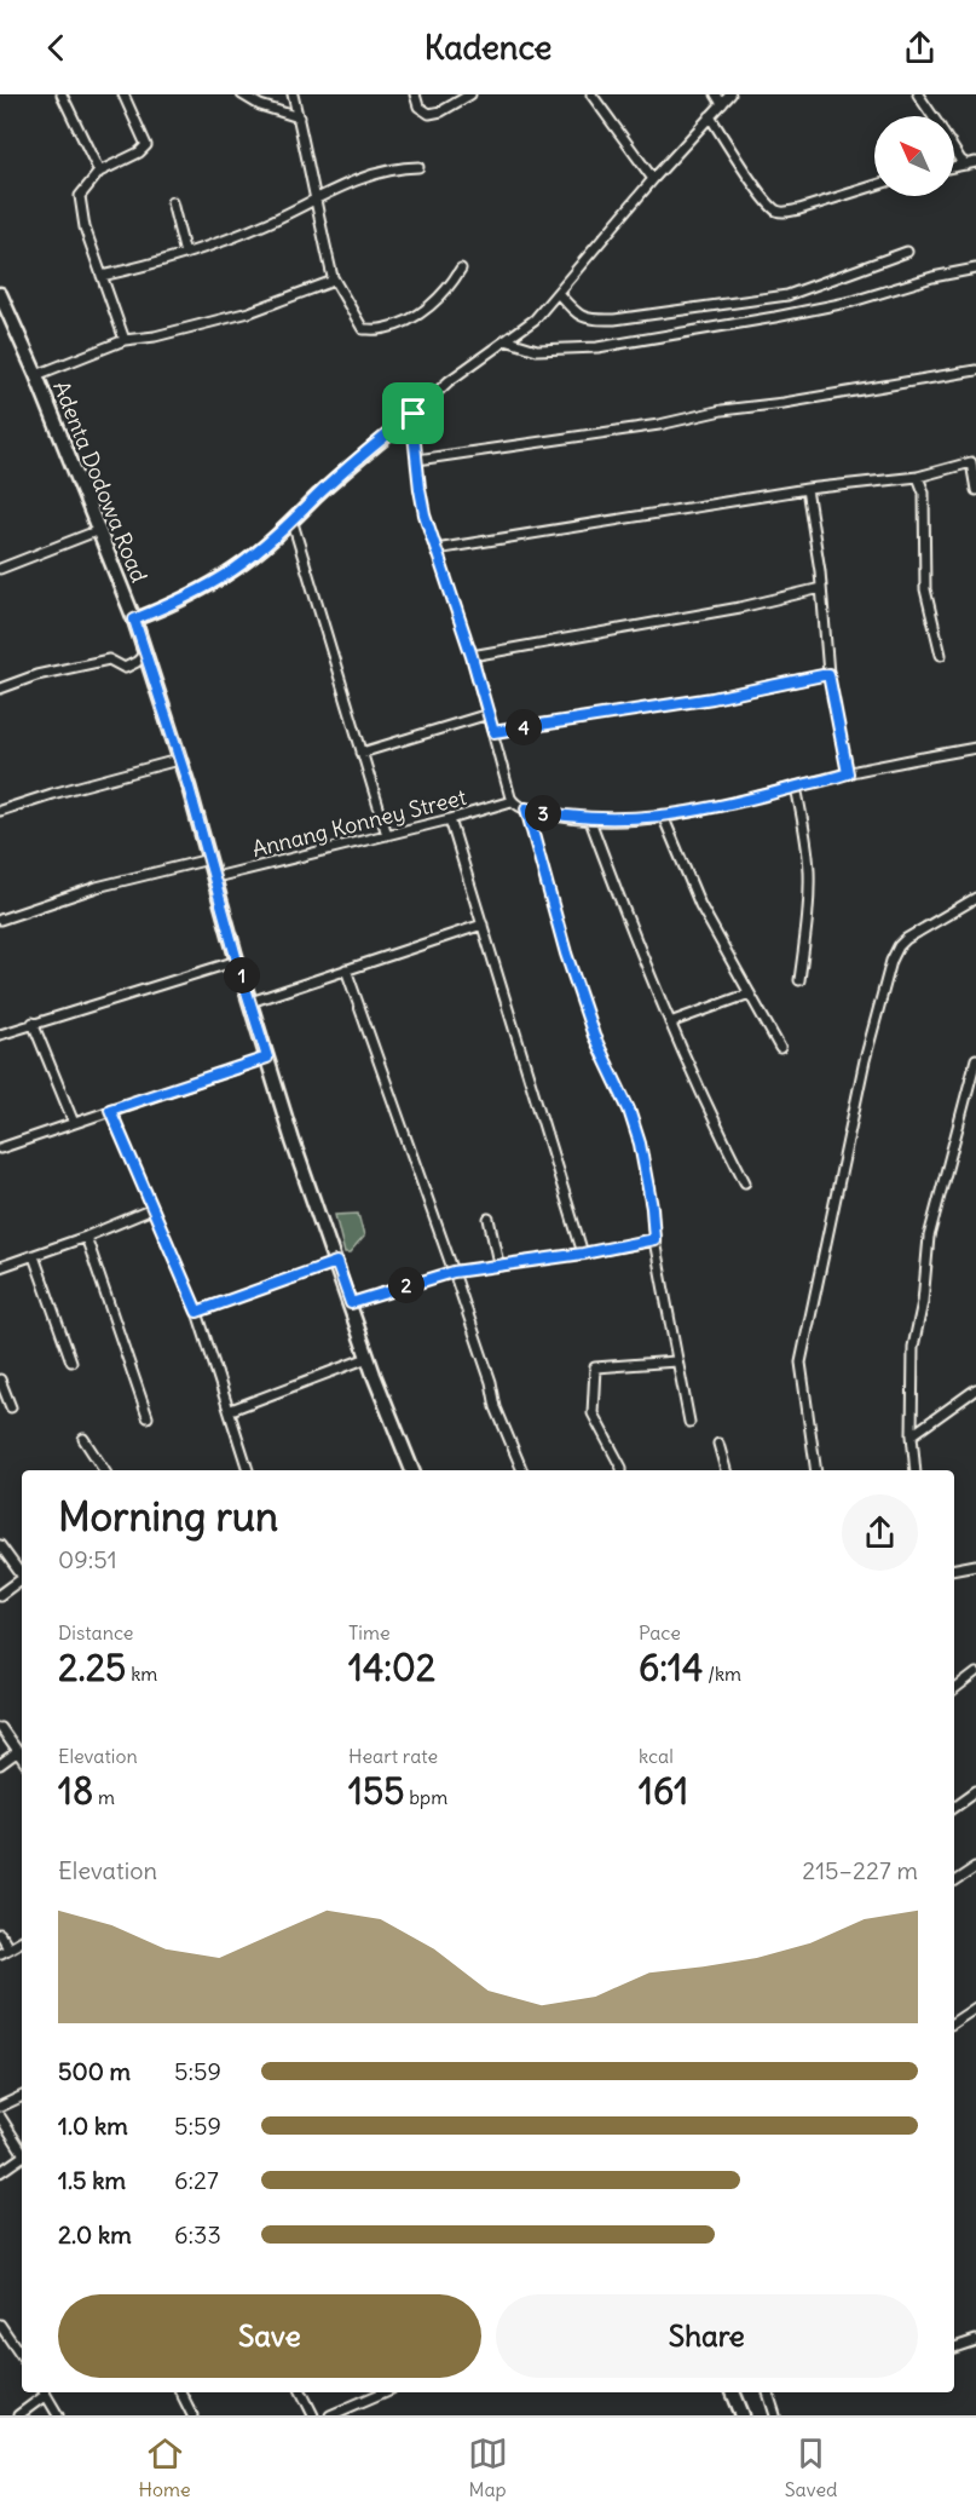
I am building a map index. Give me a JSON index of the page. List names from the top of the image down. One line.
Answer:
{"streets":{"main road":["Adenta Dodowa Road"],"street":["Annang Konney Street"]},"crossings":[["Adenta Dodowa Road","Annang Konney Street"]],"north":"top left","page":{"header":"Kadence","pins":["4","3","1","2"],"heading":["Morning run","09:51"],"stats":[["Distance","2.25 km"],["Time","14:02"],["Pace","6:14 /km"],["Elevation","18 m"],["Heart rate","155 bpm"],["kcal","161"]],"chart":["Elevation","215–227 m"],"list":[{"name":"500 m","note":"5:59"},{"name":"1.0 km","note":"5:59"},{"name":"1.5 km","note":"6:27"},{"name":"2.0 km","note":"6:33"}],"buttons":["Save","Share"],"tabs":["Home","Map","Saved"]}}
